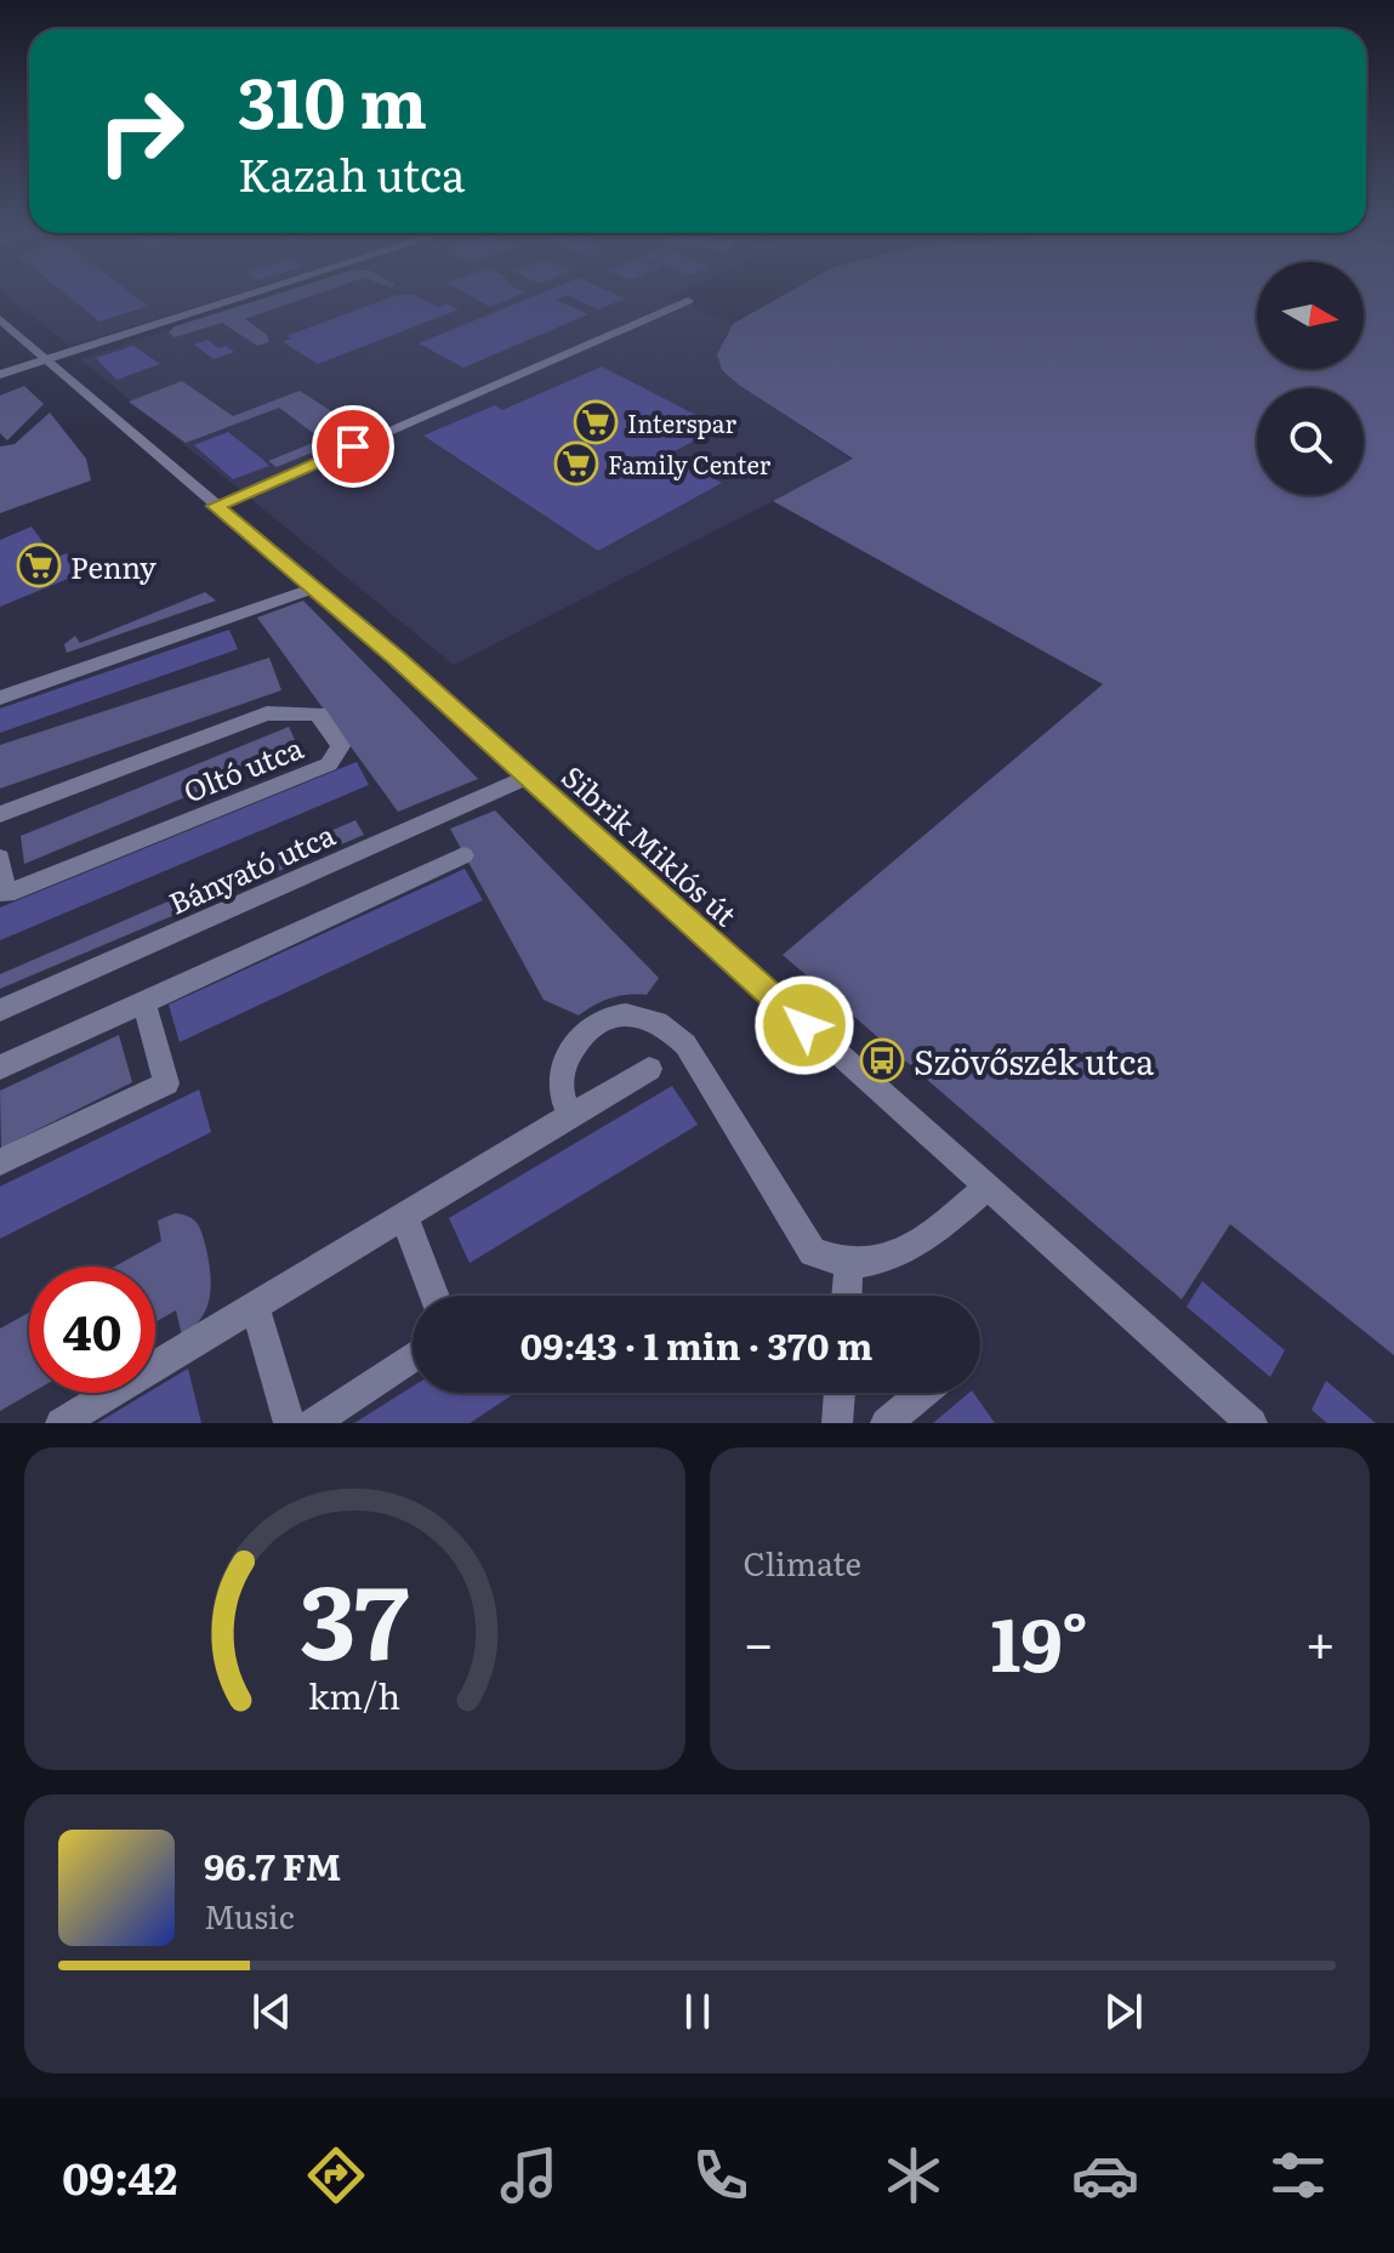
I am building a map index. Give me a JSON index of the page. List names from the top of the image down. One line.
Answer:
{"streets":{"street":["Oltó utca","Sibrik Miklós út","Bányató utca"]},"crossings":[["Sibrik Miklós út","Bányató utca"]],"places":{"supermarket":["Interspar","Family Center","Penny"],"bus stop":["Szövőszék utca"]},"north":"right","page":{"turn":["310 m","Kazah utca"],"limit":"40","trip":"09:43 · 1 min · 370 m","tile":"Climate","heat":["−","19°","+"],"song":["96.7 FM","Music"],"tabs":"09:42","gauge":["37","km/h"]}}
